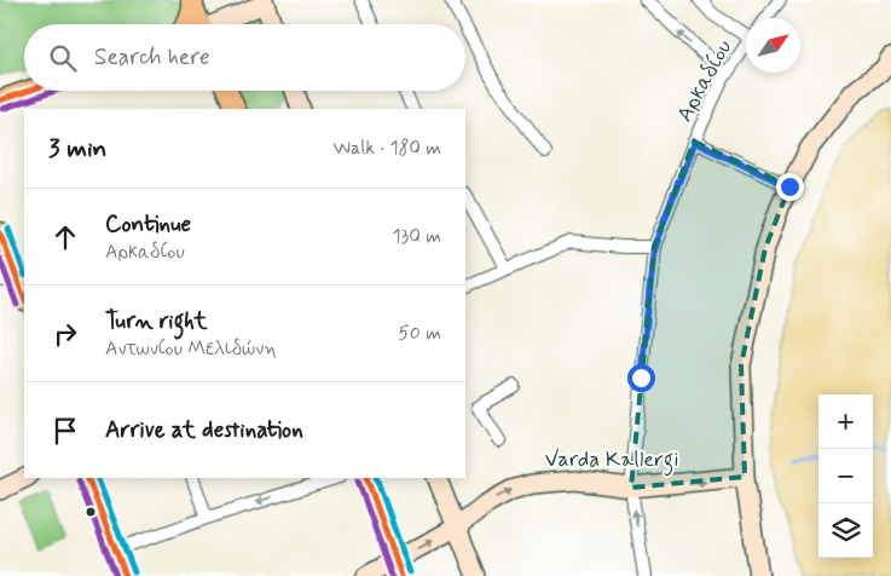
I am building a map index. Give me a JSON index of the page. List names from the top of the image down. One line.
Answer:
{"streets":{"street":["Αρκαδίου","Varda Kallergi"]},"crossings":[["Αρκαδίου","Varda Kallergi"]],"one_way":["Varda Kallergi"],"north":"top right","page":{"search":"Search here","heading":["3 min","Walk · 180 m"],"list":[["Continue","Αρκαδίου","130 m"],["Turn right","Αντωνίου Μελιδώνη","50 m"],"Arrive at destination"],"map_buttons":["+","−"]}}
